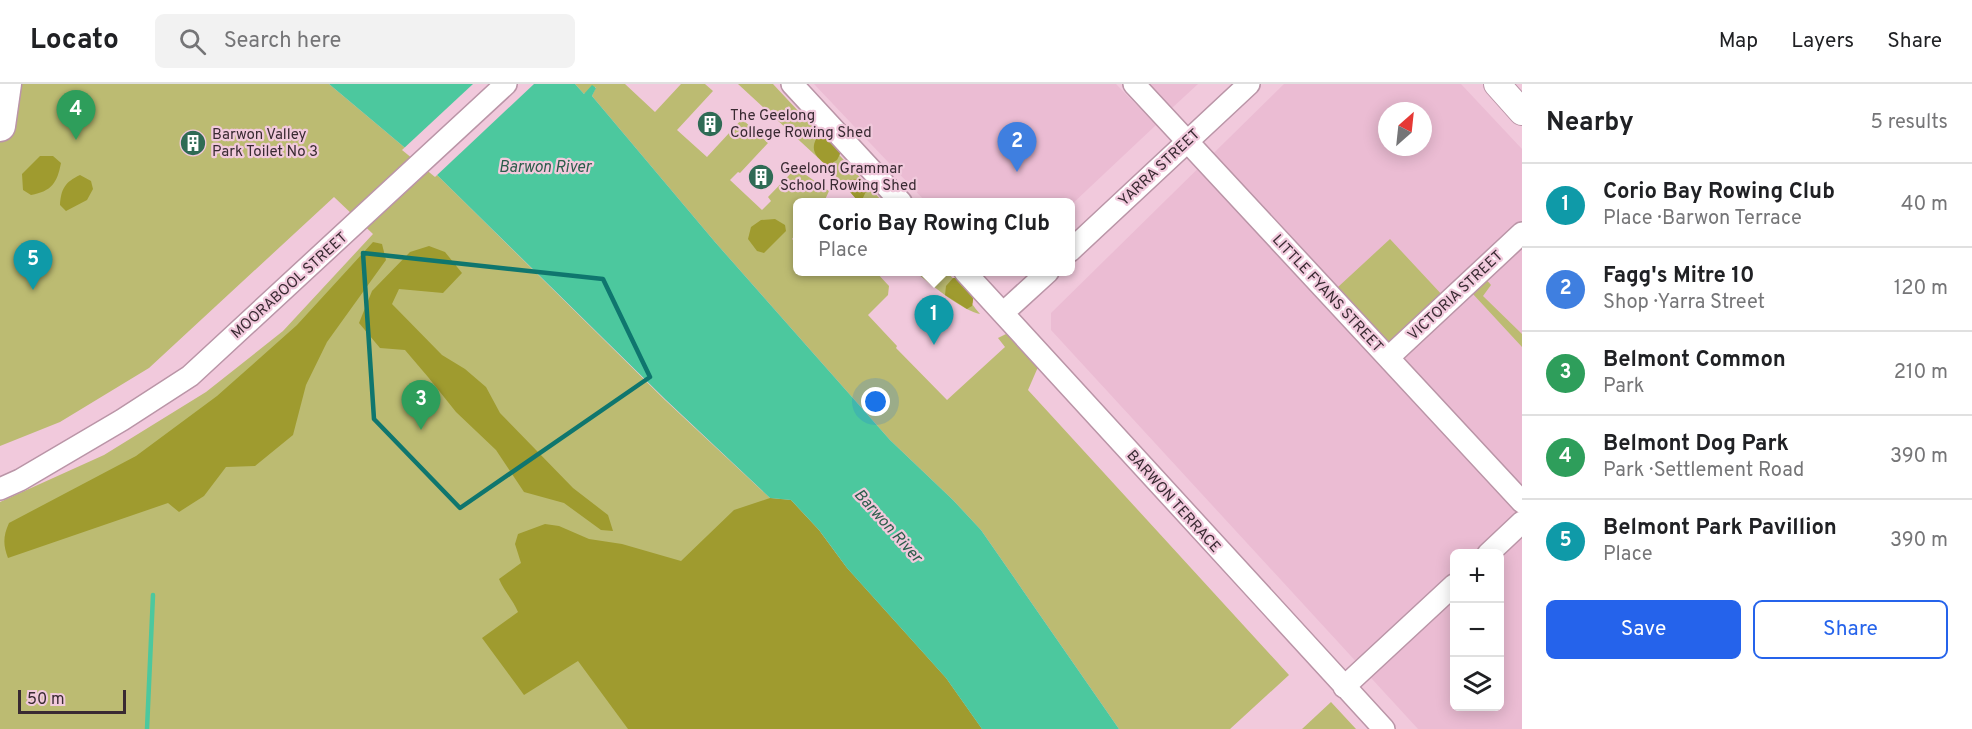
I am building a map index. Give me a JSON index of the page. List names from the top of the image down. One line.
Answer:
{"streets":{"street":["YARRA STREET","MOORABOOL STREET","LITTLE FYANS STREET","VICTORIA STREET","BARWON TERRACE"]},"crossings":[["YARRA STREET","LITTLE FYANS STREET"],["LITTLE FYANS STREET","VICTORIA STREET"]],"water":["Barwon River"],"places":{"building":["The Geelong College Rowing Shed","Barwon Valley Park Toilet No 3","Geelong Grammar School Rowing Shed"]},"scale_bar":"50 m","north":"top right","page":{"header":"Locato","search":"Search here","nav":["Map","Layers","Share"],"heading":["Nearby","5 results"],"pins":["4","2","5","1","3"],"list":[{"mark":"1","name":"Corio Bay Rowing Club","note":"Place · Barwon Terrace","value":"40 m"},{"mark":"2","name":"Fagg's Mitre 10","note":"Shop · Yarra Street","value":"120 m"},{"mark":"3","name":"Belmont Common","note":"Park","value":"210 m"},{"mark":"4","name":"Belmont Dog Park","note":"Park · Settlement Road","value":"390 m"},{"mark":"5","name":"Belmont Park Pavillion","note":"Place","value":"390 m"}],"popup":["Corio Bay Rowing Club","Place"],"map_buttons":["+","−"],"buttons":["Save","Share"],"scale":"50 m"}}
